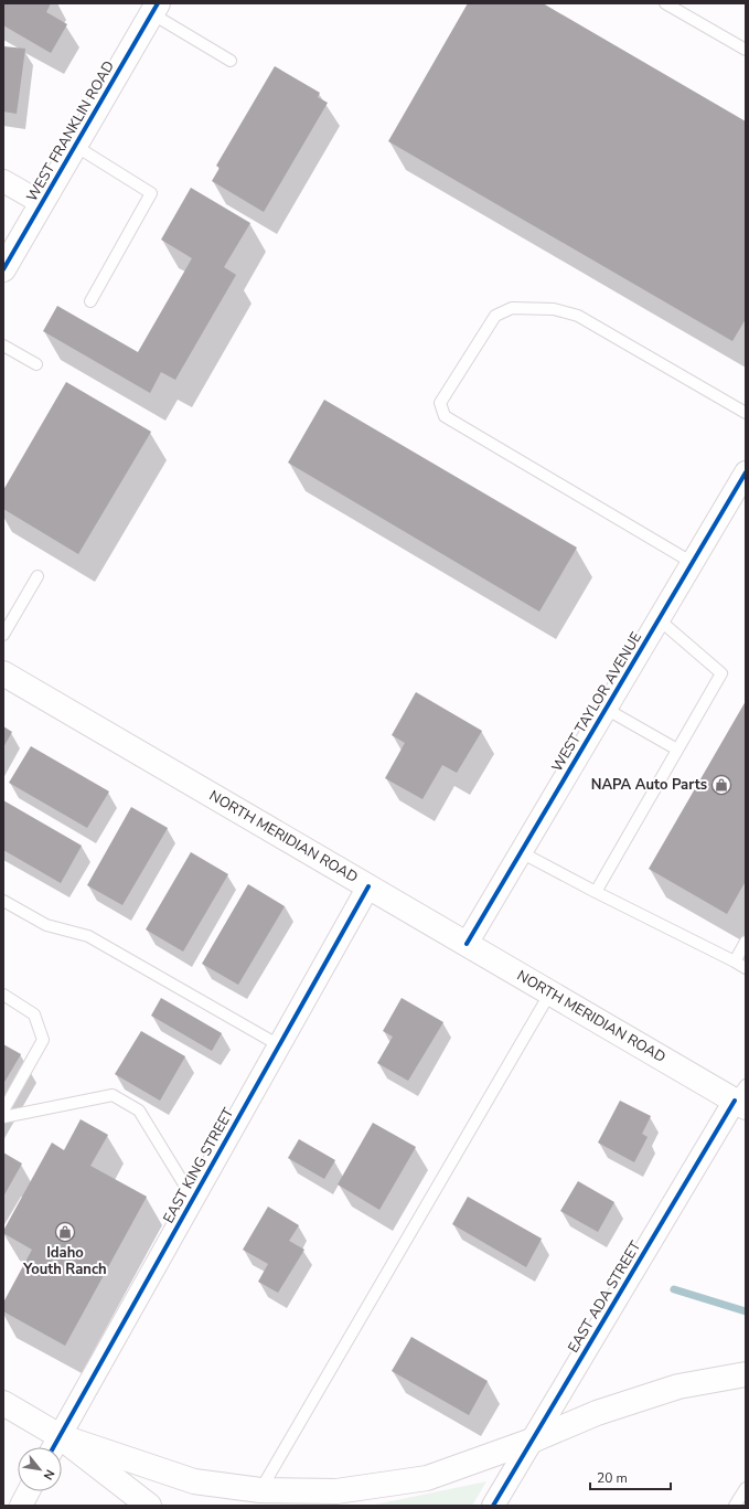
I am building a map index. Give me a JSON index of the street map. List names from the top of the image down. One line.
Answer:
{"streets":{"main road":["WEST FRANKLIN ROAD","NORTH MERIDIAN ROAD"],"street":["WEST TAYLOR AVENUE","EAST KING STREET","EAST ADA STREET"]},"crossings":[["WEST TAYLOR AVENUE","NORTH MERIDIAN ROAD"],["NORTH MERIDIAN ROAD","EAST KING STREET"],["NORTH MERIDIAN ROAD","EAST ADA STREET"]],"places":{"shop":["NAPA Auto Parts","Idaho Youth Ranch"]},"scale_bar":"20 m","north":"bottom right"}
